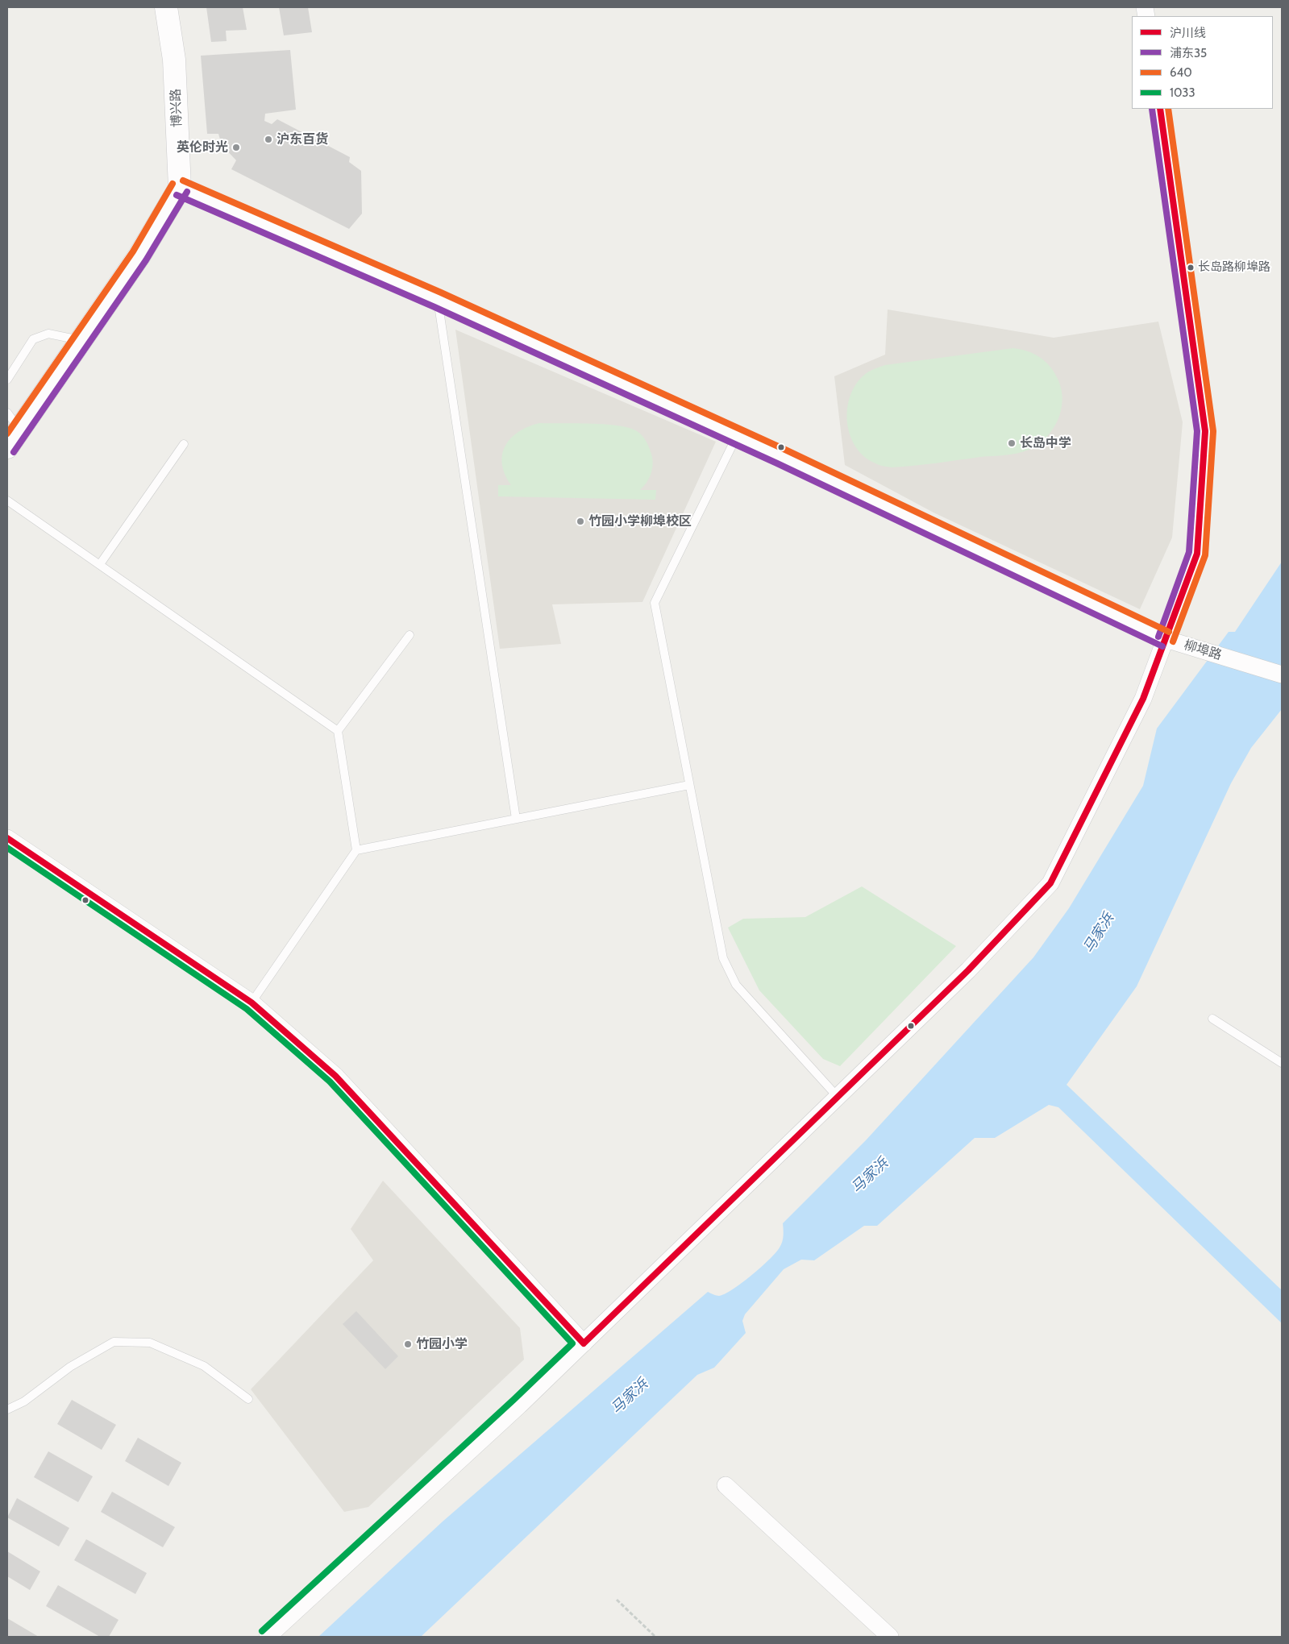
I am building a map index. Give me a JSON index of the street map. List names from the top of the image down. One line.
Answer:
{"streets":{"street":["博兴路","柳埠路"]},"crossings":[["博兴路","柳埠路"]],"water":["马家浜"],"places":["沪东百货","英伦时光","长岛路柳埠路","长岛中学","竹园小学柳埠校区","竹园小学"],"lines":["transit line 沪川线","transit line 浦东35","transit line 640","transit line 1033"],"legend":["沪川线","浦东35","640","1033"]}
